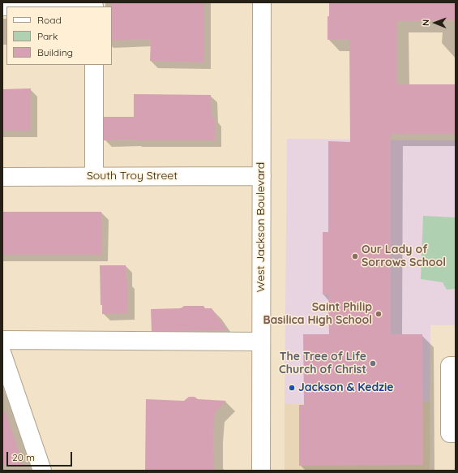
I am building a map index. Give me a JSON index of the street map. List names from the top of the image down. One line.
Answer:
{"streets":{"street":["South Troy Street","West Jackson Boulevard"]},"crossings":[["South Troy Street","West Jackson Boulevard"]],"places":["Our Lady of Sorrows School","Saint Philip Basilica High School","The Tree of Life Church of Christ","Jackson & Kedzie"],"legend":["Road","Park","Building"],"scale_bar":"20 m","north":"left"}
